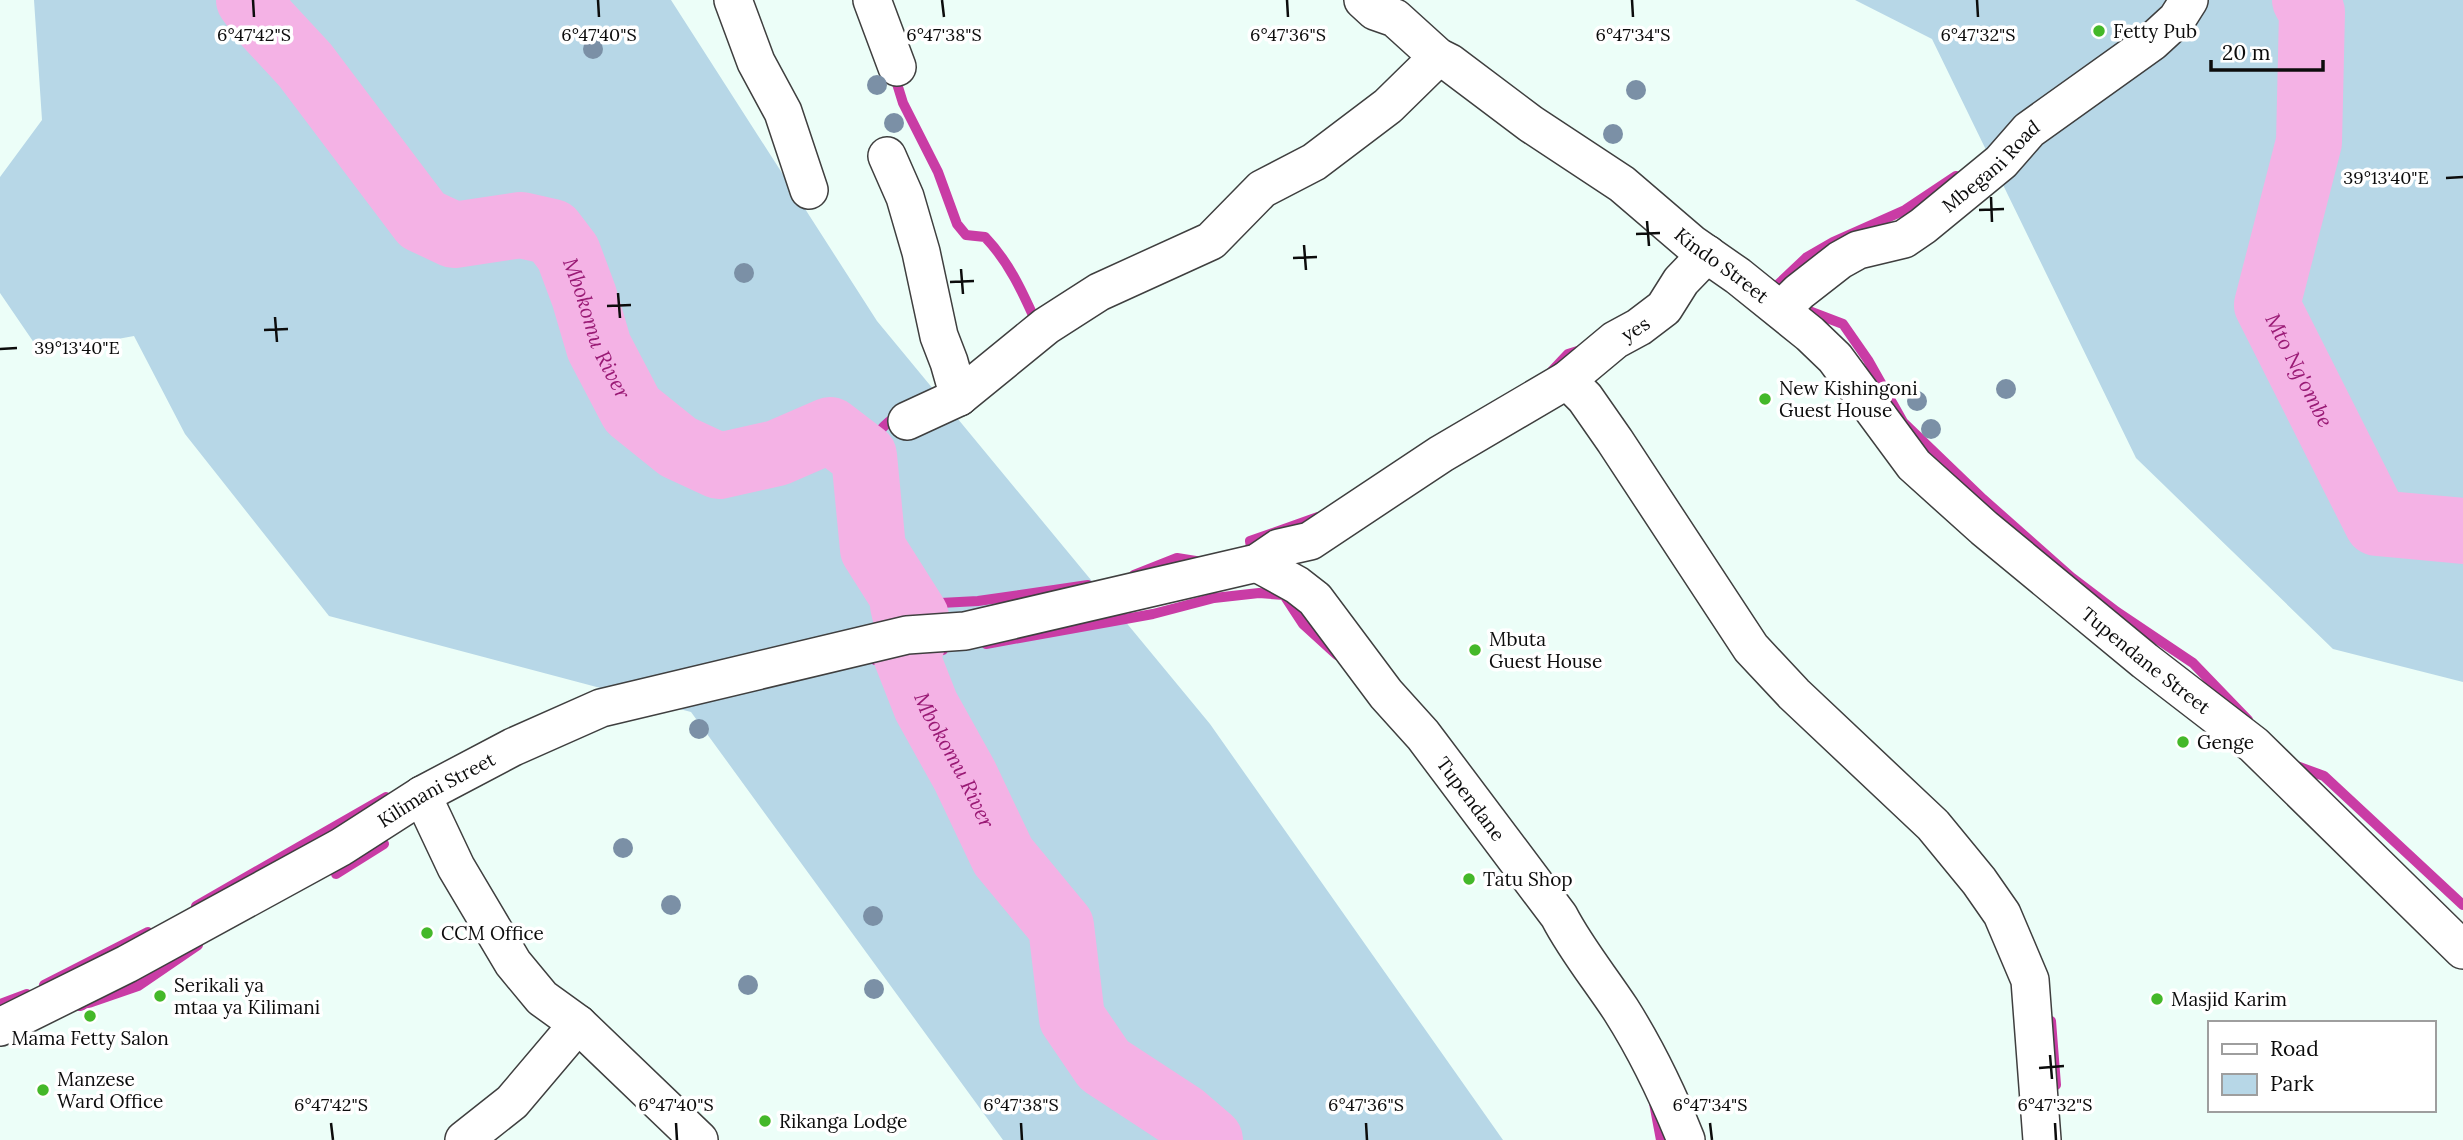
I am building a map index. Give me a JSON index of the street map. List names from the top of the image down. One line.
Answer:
{"streets":{"street":["Mbegani Road","Kindo Street","yes","Tupendane Street","Kilimani Street","Tupendane"]},"crossings":[["Mbegani Road","Kindo Street"],["Kindo Street","yes"],["Kindo Street","Tupendane Street"],["yes","Kilimani Street"],["yes","Tupendane"],["Kilimani Street","Tupendane"]],"water":["Mbokomu River","Mto Ng'ombe"],"places":["Fetty Pub","New Kishingoni Guest House","Mbuta Guest House","Genge","Tatu Shop","CCM Office","Serikali ya mtaa ya Kilimani","Masjid Karim","Mama Fetty Salon","Manzese Ward Office","Rikanga Lodge"],"legend":["Road","Park"],"scale_bar":"20 m","coordinates":["6°47'42\"S","6°47'40\"S","6°47'32\"S","6°47'38\"S","6°47'36\"S","6°47'34\"S","39°13'40\"E"]}
